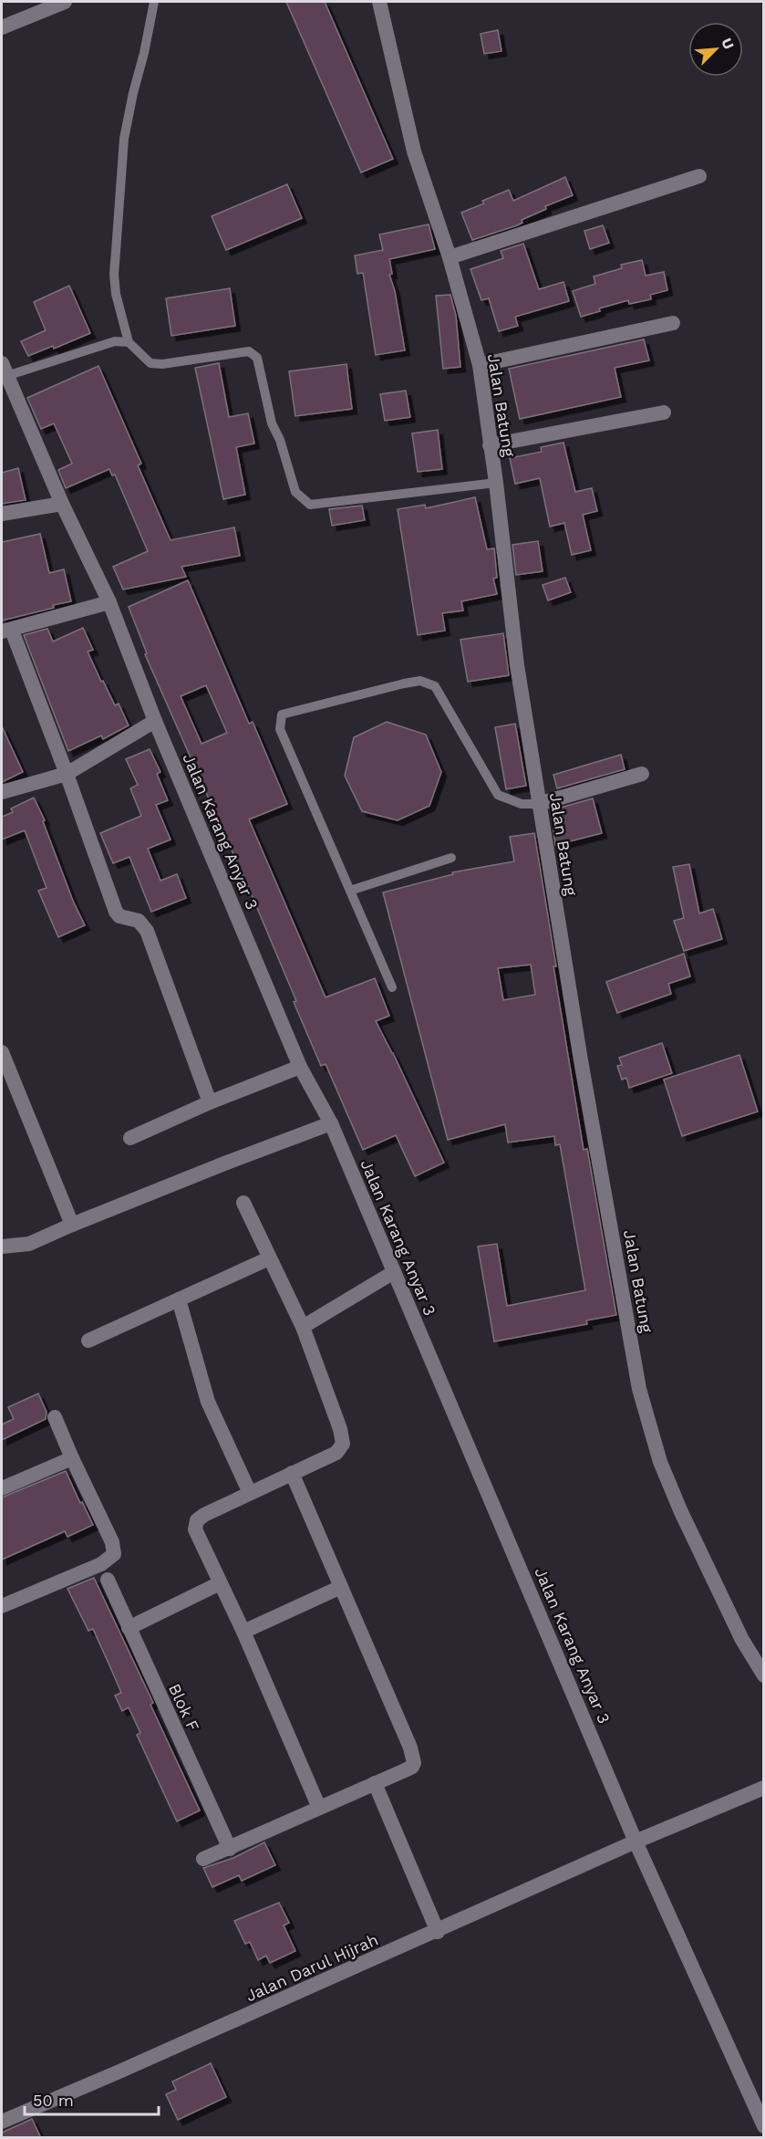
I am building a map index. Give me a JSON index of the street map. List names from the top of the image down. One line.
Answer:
{"streets":{"street":["Jalan Batung","Jalan Karang Anyar 3","Blok F","Jalan Darul Hijrah"]},"crossings":[["Jalan Karang Anyar 3","Jalan Darul Hijrah"]],"scale_bar":"50 m","north":"top right"}
